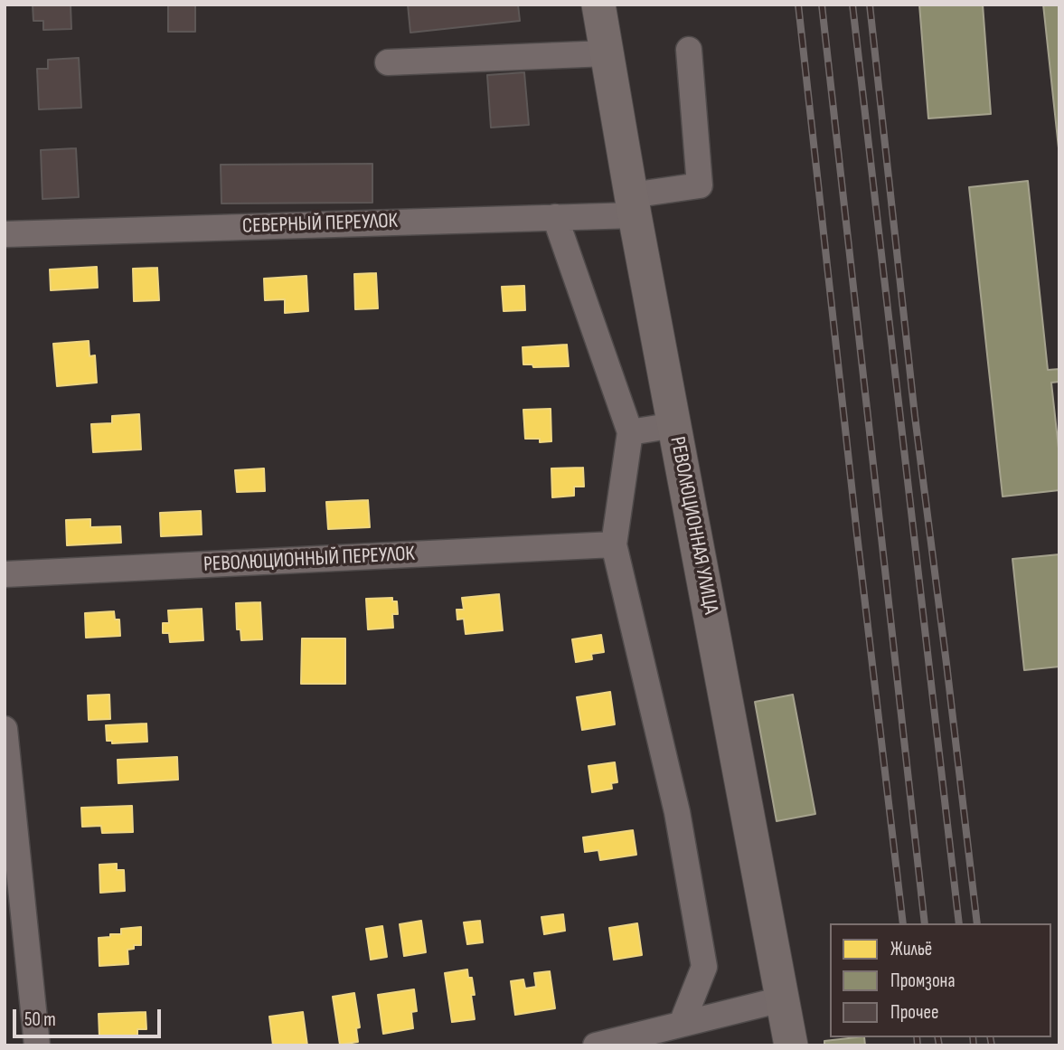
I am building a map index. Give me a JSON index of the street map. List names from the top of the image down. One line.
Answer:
{"streets":{"main road":["РЕВОЛЮЦИОННАЯ УЛИЦА"],"street":["СЕВЕРНЫЙ ПЕРЕУЛОК","РЕВОЛЮЦИОННЫЙ ПЕРЕУЛОК"]},"crossings":[["СЕВЕРНЫЙ ПЕРЕУЛОК","РЕВОЛЮЦИОННАЯ УЛИЦА"]],"legend":["Жильё","Промзона","Прочее"],"scale_bar":"50 m"}
